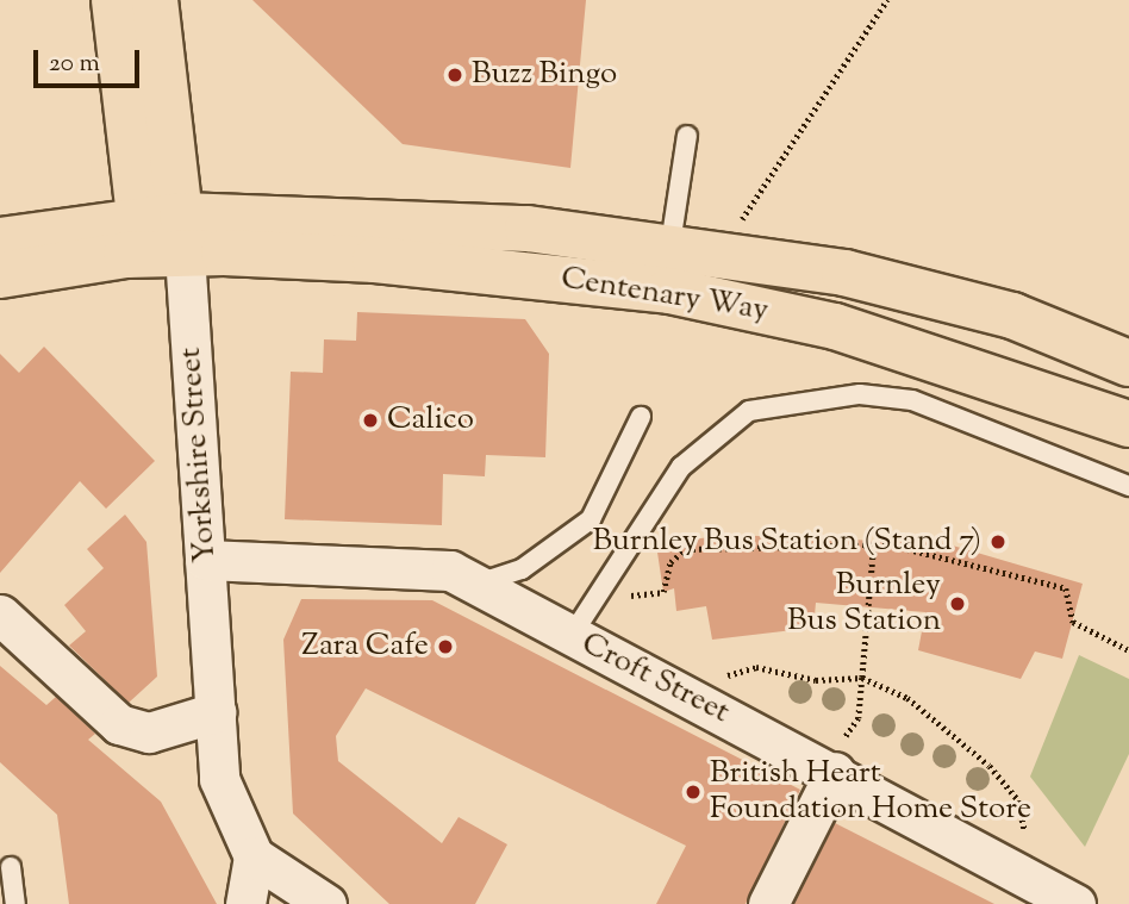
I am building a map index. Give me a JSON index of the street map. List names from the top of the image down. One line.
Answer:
{"streets":{"main road":["Centenary Way","Yorkshire Street"],"street":["Croft Street"]},"crossings":[["Centenary Way","Yorkshire Street"],["Yorkshire Street","Croft Street"]],"places":["Buzz Bingo","Calico","Burnley Bus Station (Stand 7)","Burnley Bus Station","Zara Cafe","British Heart Foundation Home Store"],"scale_bar":"20 m"}
